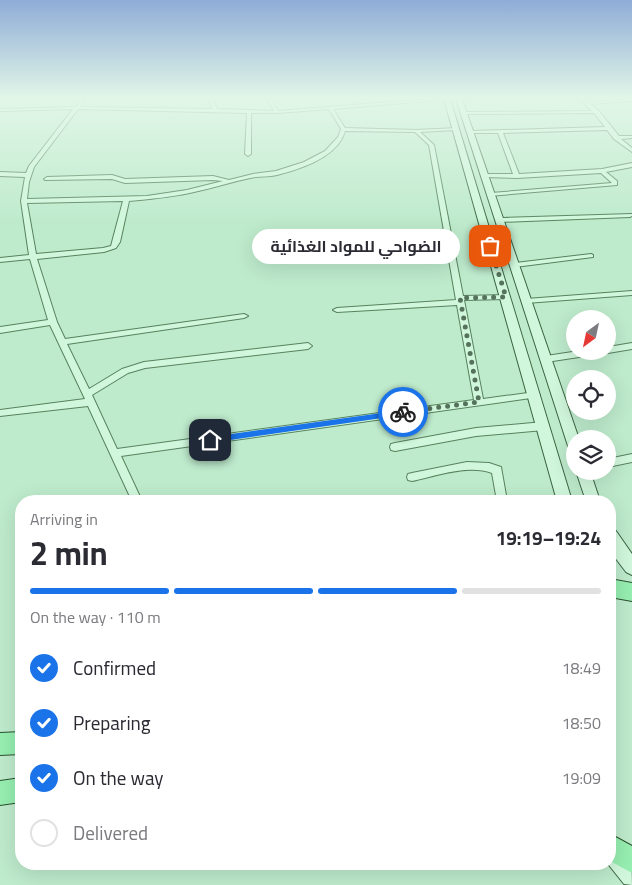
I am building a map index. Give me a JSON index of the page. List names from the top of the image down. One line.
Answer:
{"places":["الضواحي للمواد الغذائية"],"north":"bottom left","page":{"bubble":"الضواحي للمواد الغذائية","heading":["2 min","Arriving in","19:19–19:24"],"bar":"On the way · 110 m","list":[["Confirmed","18:49"],["Preparing","18:50"],["On the way","19:09"],"Delivered"]}}
